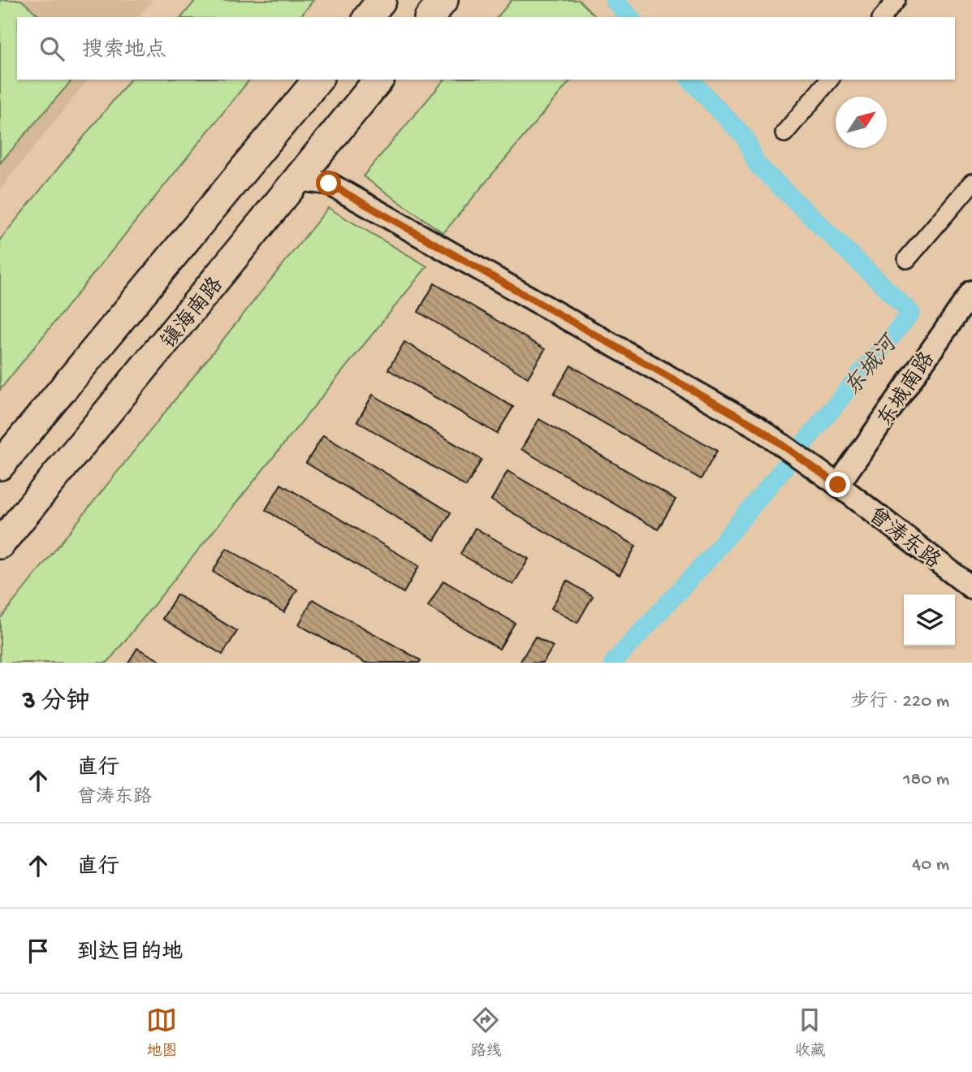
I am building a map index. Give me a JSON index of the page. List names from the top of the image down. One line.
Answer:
{"streets":{"highway":["镇海南路"],"street":["东城南路","曾涛东路"]},"crossings":[["镇海南路","曾涛东路"],["东城南路","曾涛东路"]],"water":["东城河"],"north":"top right","page":{"search":"搜索地点","heading":["3 分钟","步行 · 220 m"],"list":[["直行","曾涛东路","180 m"],["直行","40 m"],"到达目的地"],"nav":["地图","路线","收藏"]}}
